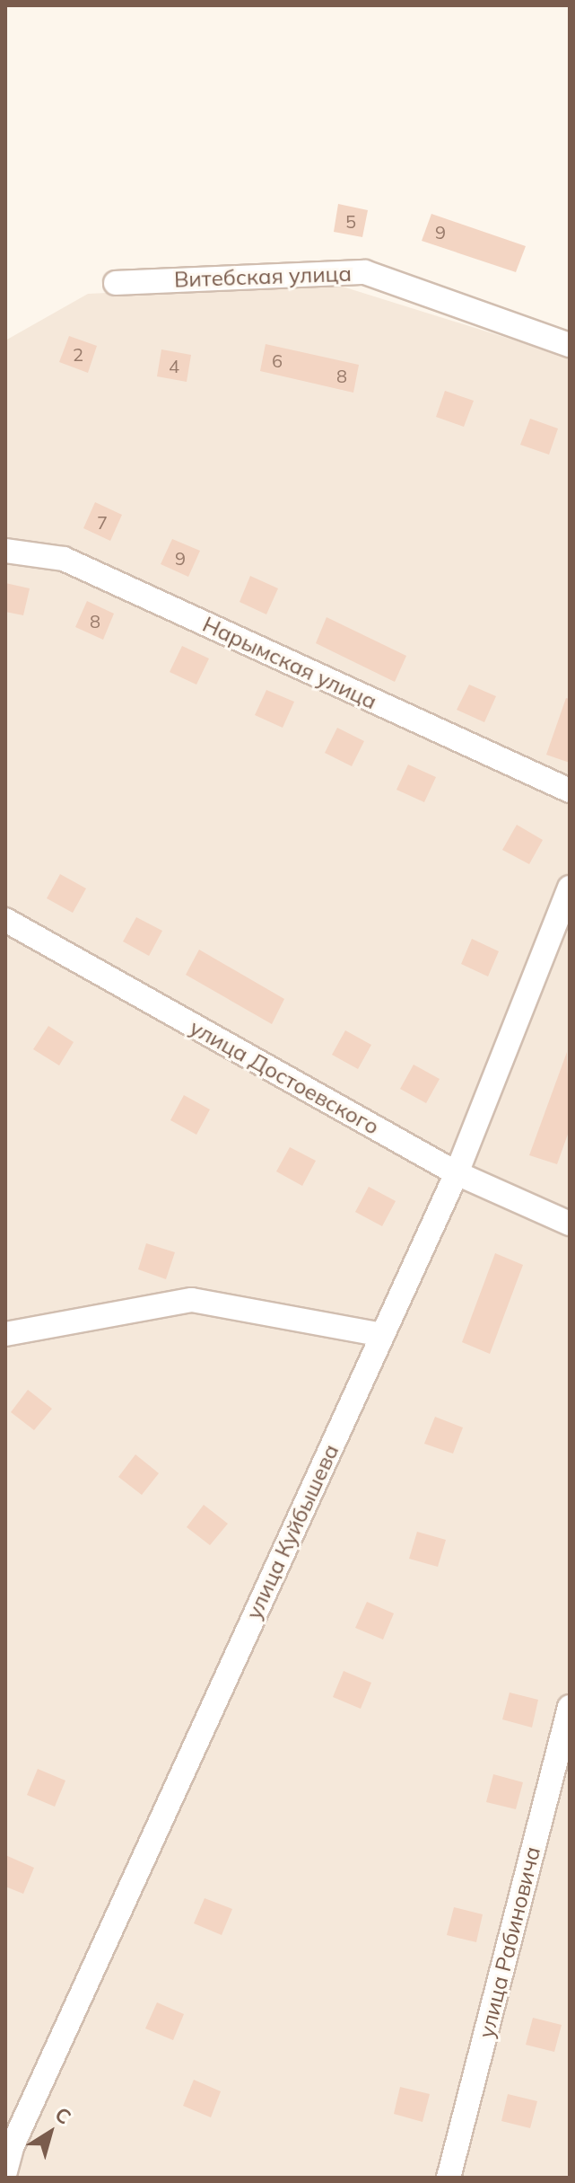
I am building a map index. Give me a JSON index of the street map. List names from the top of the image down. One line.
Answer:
{"streets":{"street":["Витебская улица","Нарымская улица","улица Достоевского","улица Куйбышева","улица Рабиновича"]},"crossings":[["улица Достоевского","улица Куйбышева"]],"house_numbers":["5","9","2","6","4","8","7","9","8"],"north":"top right"}
